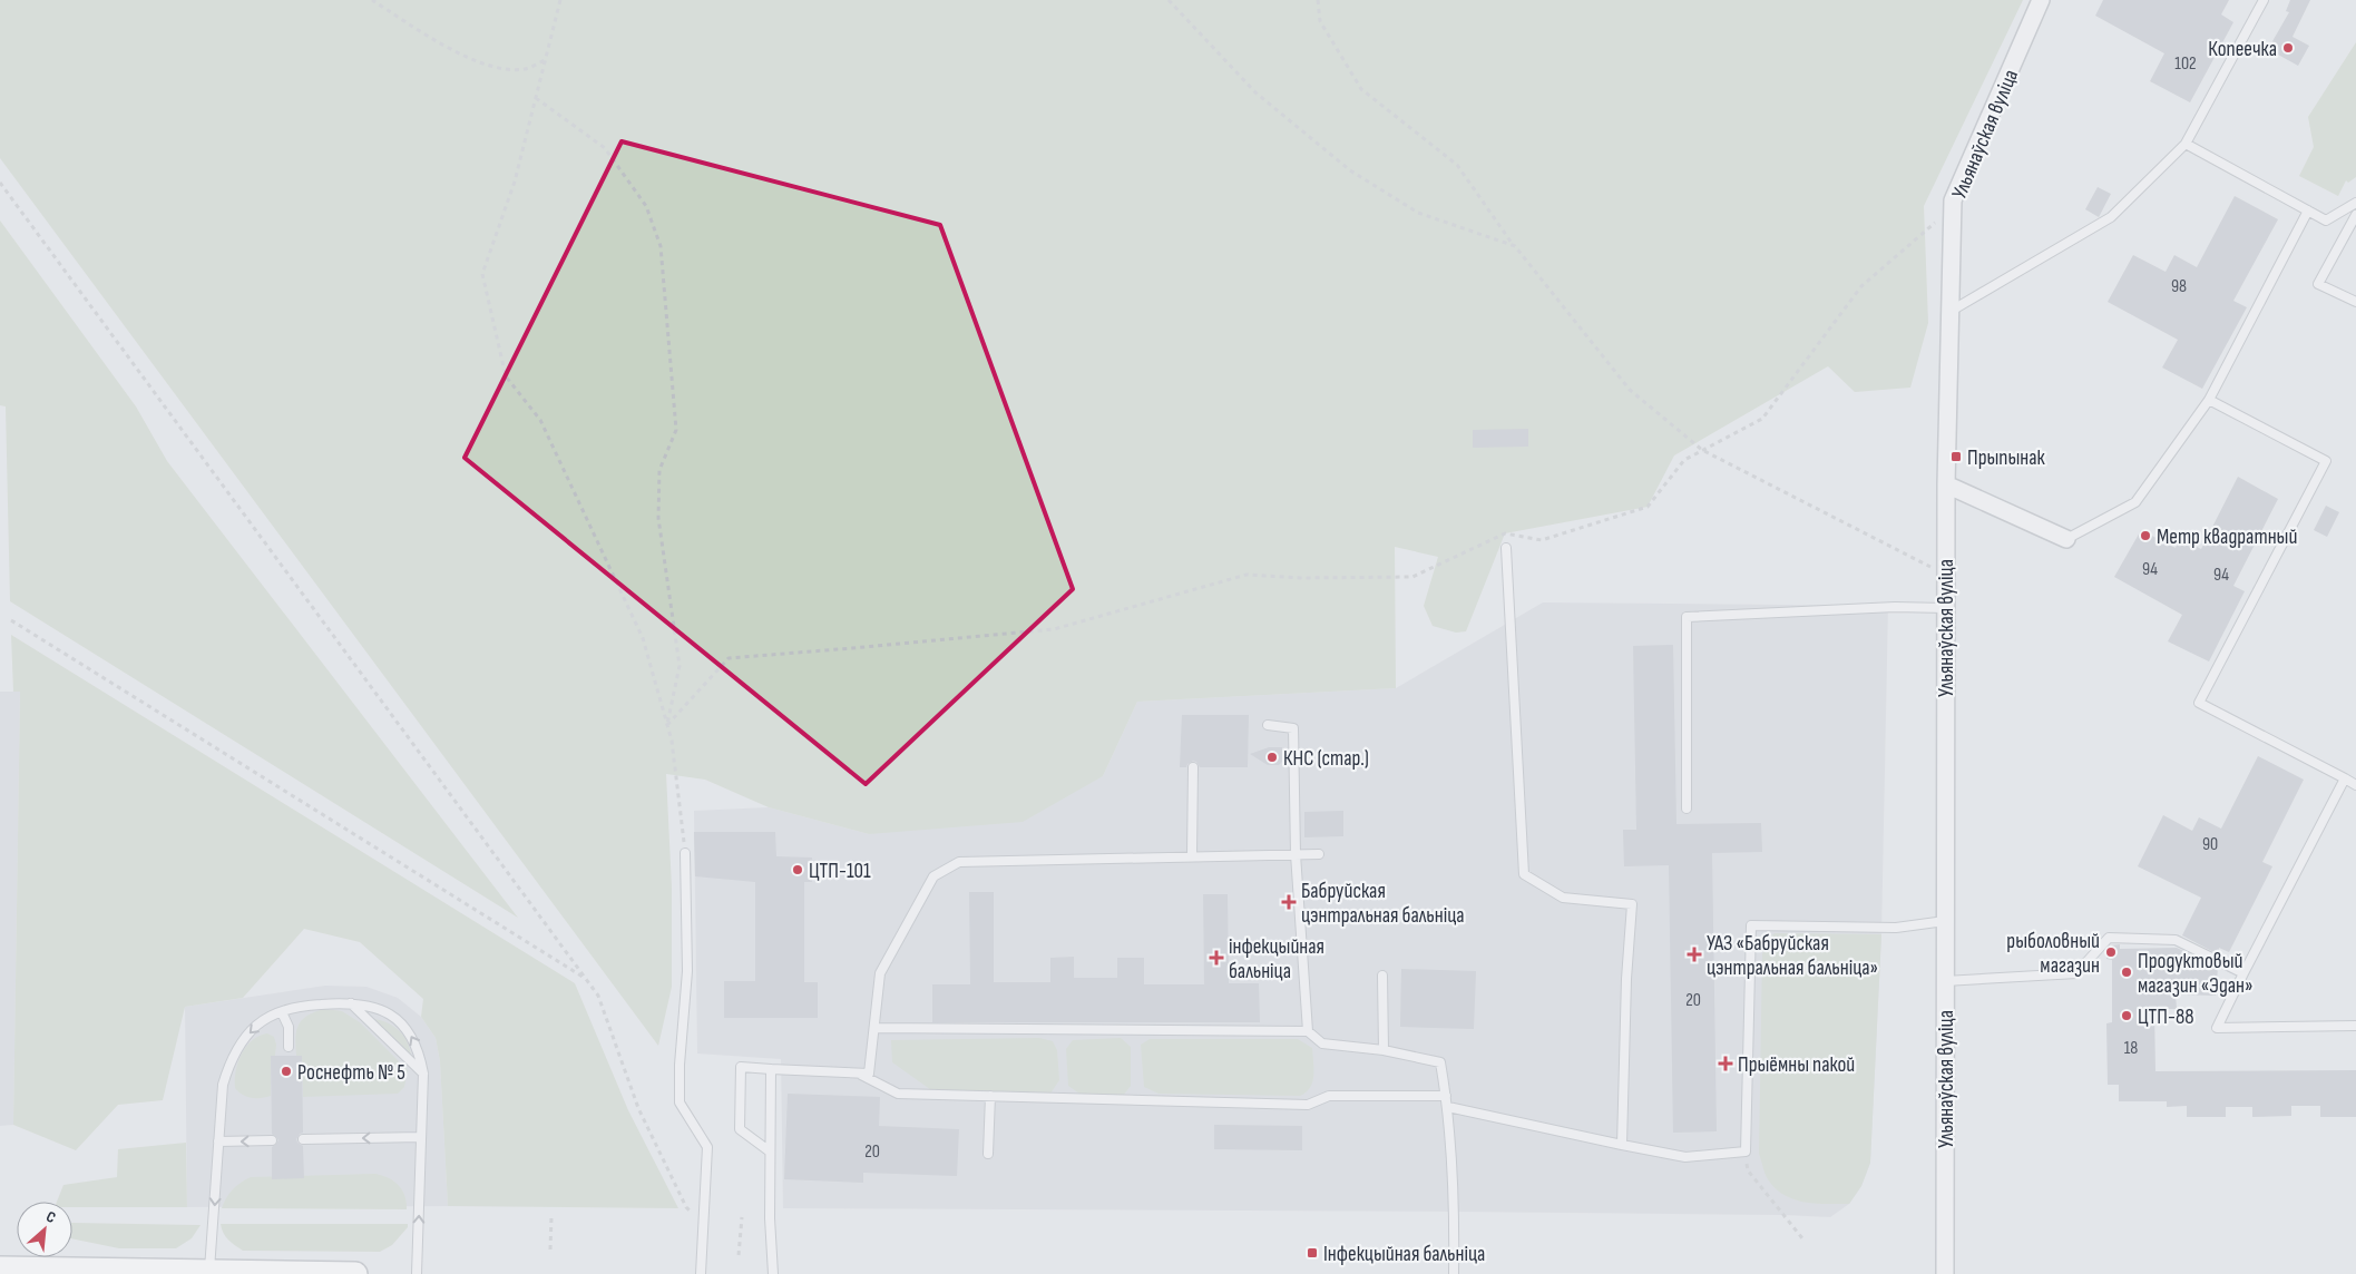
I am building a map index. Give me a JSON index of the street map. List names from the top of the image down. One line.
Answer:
{"streets":{"street":["Ульянаўская вуліца"]},"places":{"other":["Копеечка","Метр квадратный","КНС (стар.)","ЦТП-101","рыболовный магазин","Продуктовый магазин «Эдан»","ЦТП-88","Роснефть № 5"],"transit":["Прыпынак","Інфекцыйная бальніца"],"health":["Бабруйская цэнтральная бальніца","УАЗ «Бабруйская цэнтральная бальніца»","інфекцыйная бальніца","Прыёмны пакой"]},"house_numbers":["102","98","94","94","90","20","18","20"],"north":"top right"}
